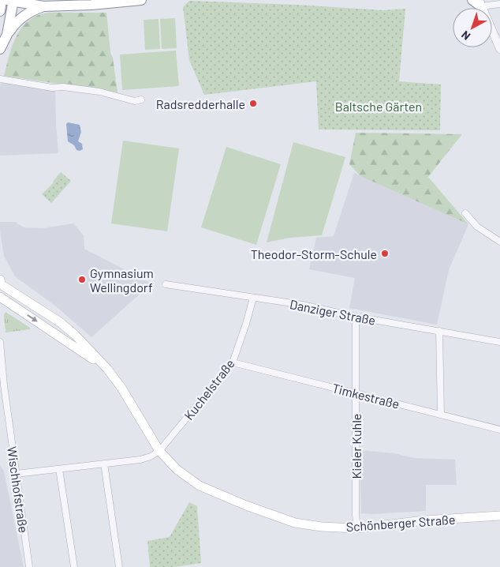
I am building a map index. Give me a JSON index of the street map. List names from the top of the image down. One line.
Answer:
{"streets":{"main road":["Schönberger Straße"],"street":["Danziger Straße","Kuchelstraße","Timkestraße","Kieler Kuhle","Wischhofstraße"]},"crossings":[["Danziger Straße","Kuchelstraße"],["Danziger Straße","Kieler Kuhle"],["Kuchelstraße","Timkestraße"],["Kuchelstraße","Schönberger Straße"],["Timkestraße","Kieler Kuhle"],["Kieler Kuhle","Schönberger Straße"]],"parks":["Baltsche Gärten"],"places":["Radsredderhalle","Theodor-Storm-Schule","Gymnasium Wellingdorf"],"north":"bottom left"}
